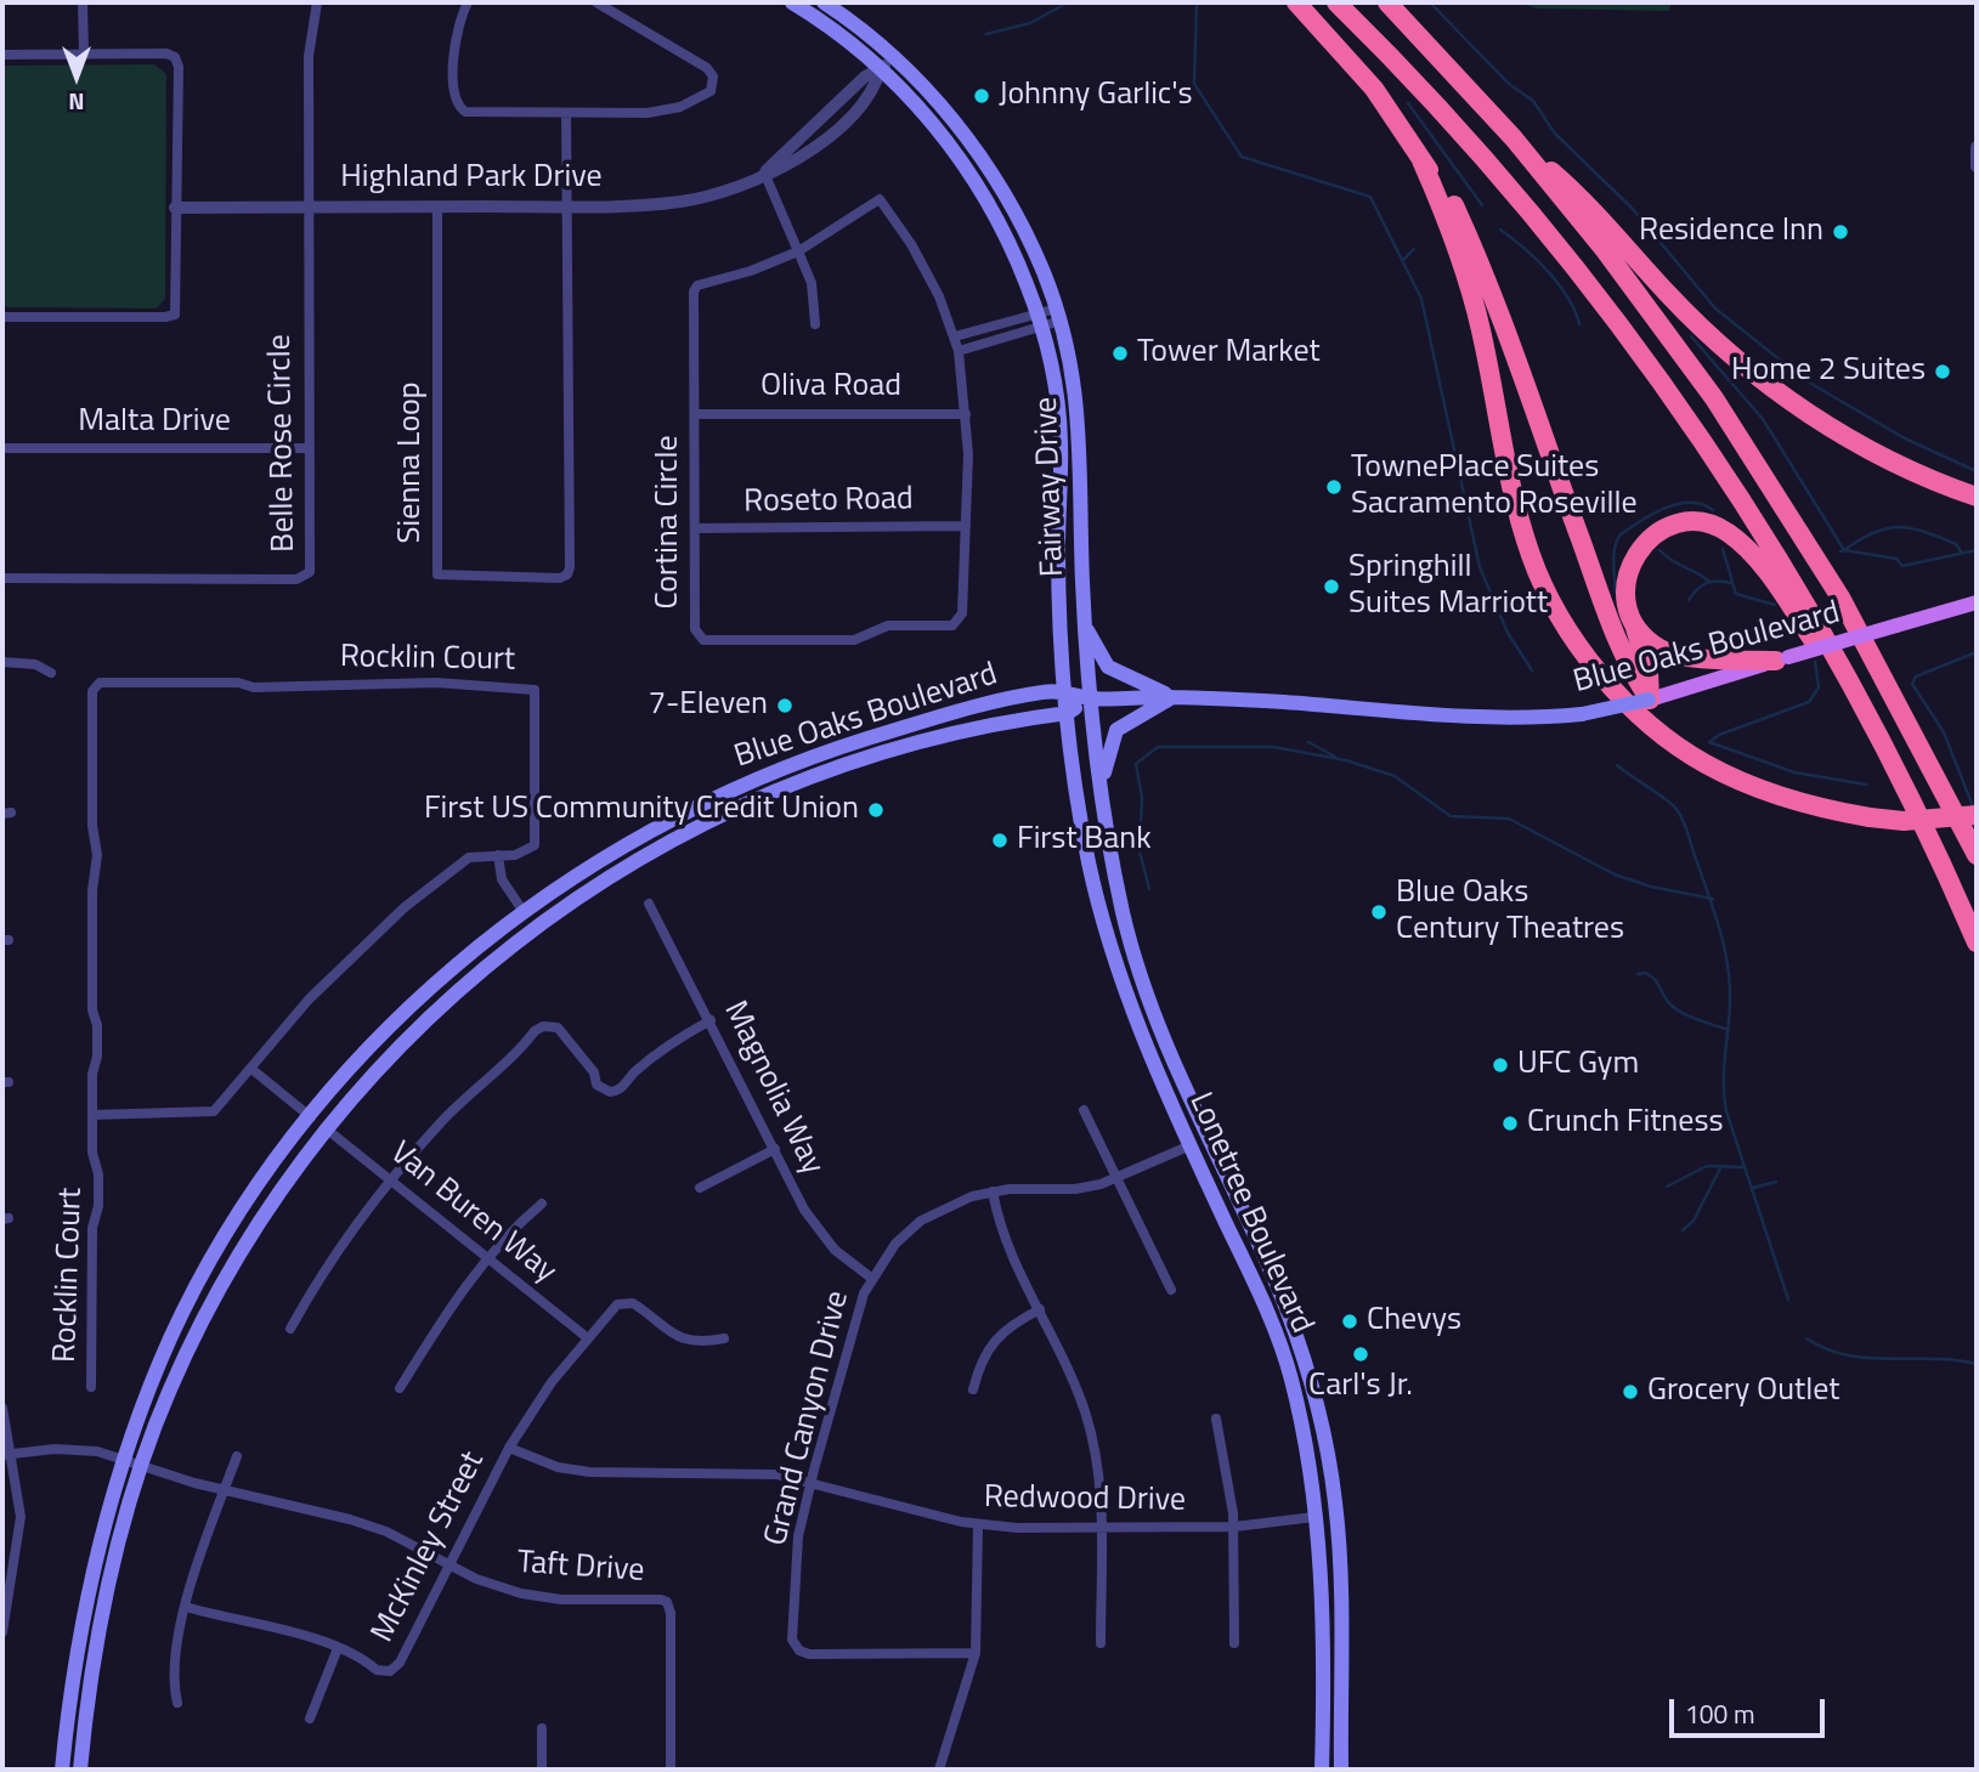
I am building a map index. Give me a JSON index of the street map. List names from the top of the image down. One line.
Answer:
{"streets":{"main road":["Fairway Drive","Blue Oaks Boulevard","Lonetree Boulevard"],"street":["Highland Park Drive","Oliva Road","Malta Drive","Belle Rose Circle","Sienna Loop","Roseto Road","Cortina Circle","Rocklin Court","Magnolia Way","Van Buren Way","Grand Canyon Drive","Redwood Drive","McKinley Street","Taft Drive"]},"crossings":[["Highland Park Drive","Belle Rose Circle"],["Highland Park Drive","Sienna Loop"],["Highland Park Drive","Fairway Drive"],["Oliva Road","Cortina Circle"],["Malta Drive","Belle Rose Circle"],["Fairway Drive","Blue Oaks Boulevard"],["Fairway Drive","Lonetree Boulevard"],["Roseto Road","Cortina Circle"],["Blue Oaks Boulevard","Van Buren Way"],["Blue Oaks Boulevard","Lonetree Boulevard"],["Blue Oaks Boulevard","Taft Drive"],["Magnolia Way","Grand Canyon Drive"],["Van Buren Way","McKinley Street"],["Lonetree Boulevard","Grand Canyon Drive"],["Lonetree Boulevard","Redwood Drive"],["Grand Canyon Drive","Redwood Drive"],["Redwood Drive","McKinley Street"],["McKinley Street","Taft Drive"]],"places":["Johnny Garlic's","Residence Inn","Tower Market","Home 2 Suites","TownePlace Suites Sacramento Roseville","Springhill Suites Marriott","7-Eleven","First US Community Credit Union","First Bank","Blue Oaks Century Theatres","UFC Gym","Crunch Fitness","Chevys","Carl's Jr.","Grocery Outlet"],"scale_bar":"100 m","north":"bottom"}
